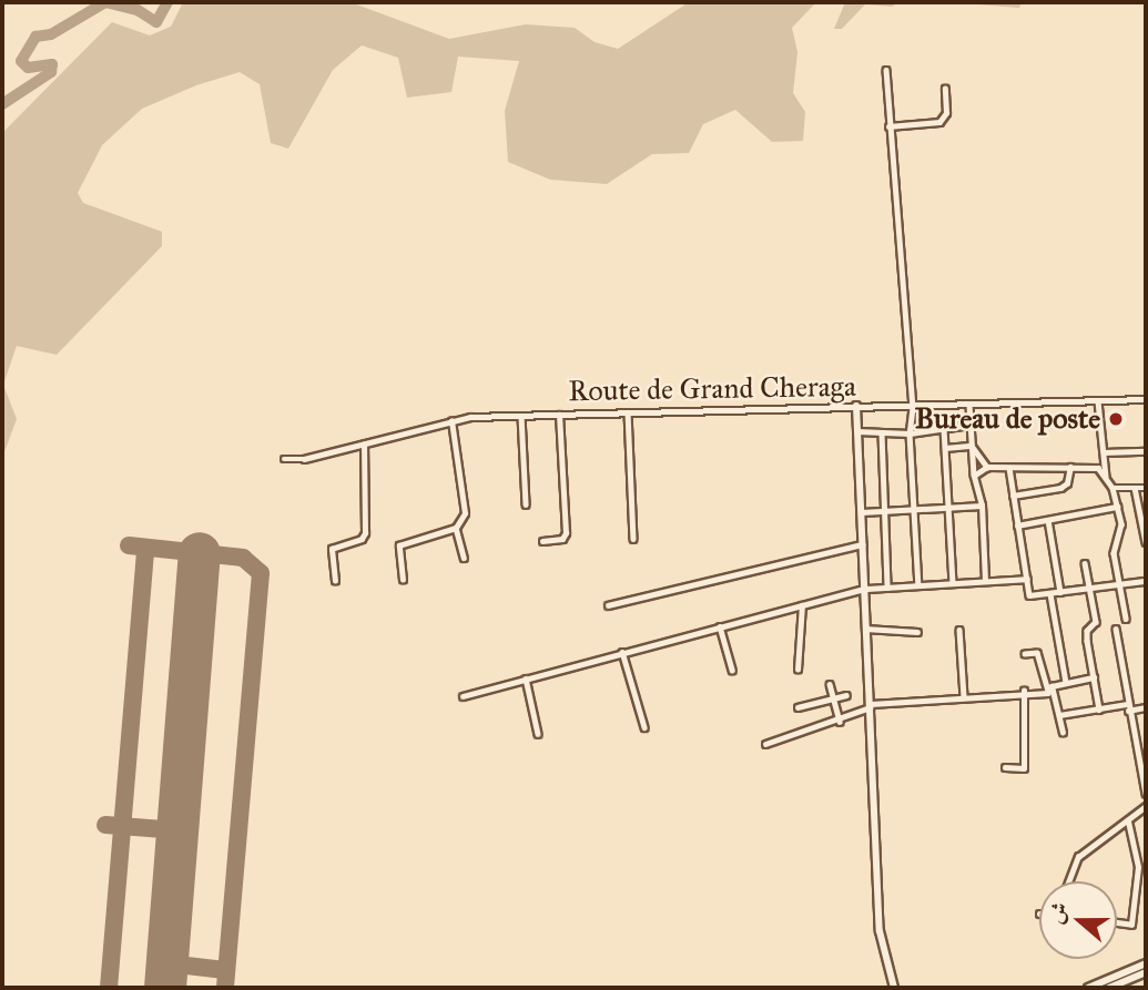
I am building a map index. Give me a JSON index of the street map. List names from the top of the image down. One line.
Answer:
{"streets":{"street":["Route de Grand Cheraga"]},"places":["Bureau de poste"],"north":"left"}
